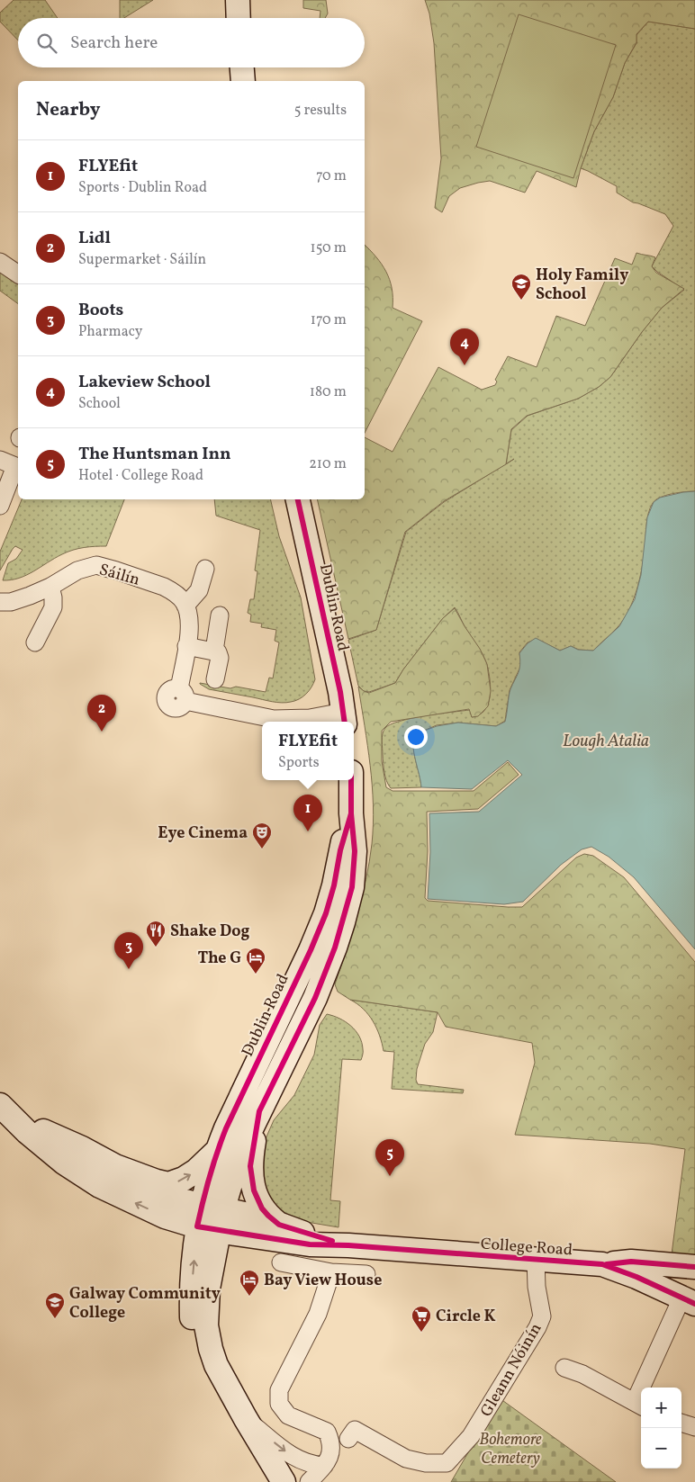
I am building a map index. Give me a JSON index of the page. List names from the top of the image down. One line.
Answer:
{"streets":{"main road":["Dublin Road","College Road"],"street":["Sáilín","Gleann Nóinín"]},"crossings":[["Dublin Road","College Road"],["College Road","Gleann Nóinín"]],"water":["Lough Atalia"],"parks":["Bohemore Cemetery"],"places":{"school or university":["Holy Family School","Galway Community College"],"theatre":["Eye Cinema"],"restaurant":["Shake Dog"],"hotel":["The G","Bay View House"],"supermarket":["Circle K"]},"page":{"search":"Search here","heading":["Nearby","5 results"],"list":[{"mark":"1","name":"FLYEfit","note":"Sports · Dublin Road","value":"70 m"},{"mark":"2","name":"Lidl","note":"Supermarket · Sáilín","value":"150 m"},{"mark":"3","name":"Boots","note":"Pharmacy","value":"170 m"},{"mark":"4","name":"Lakeview School","note":"School","value":"180 m"},{"mark":"5","name":"The Huntsman Inn","note":"Hotel · College Road","value":"210 m"}],"pins":["4","2","1","3","5"],"popup":["FLYEfit","Sports"],"map_buttons":["+","−"]}}
